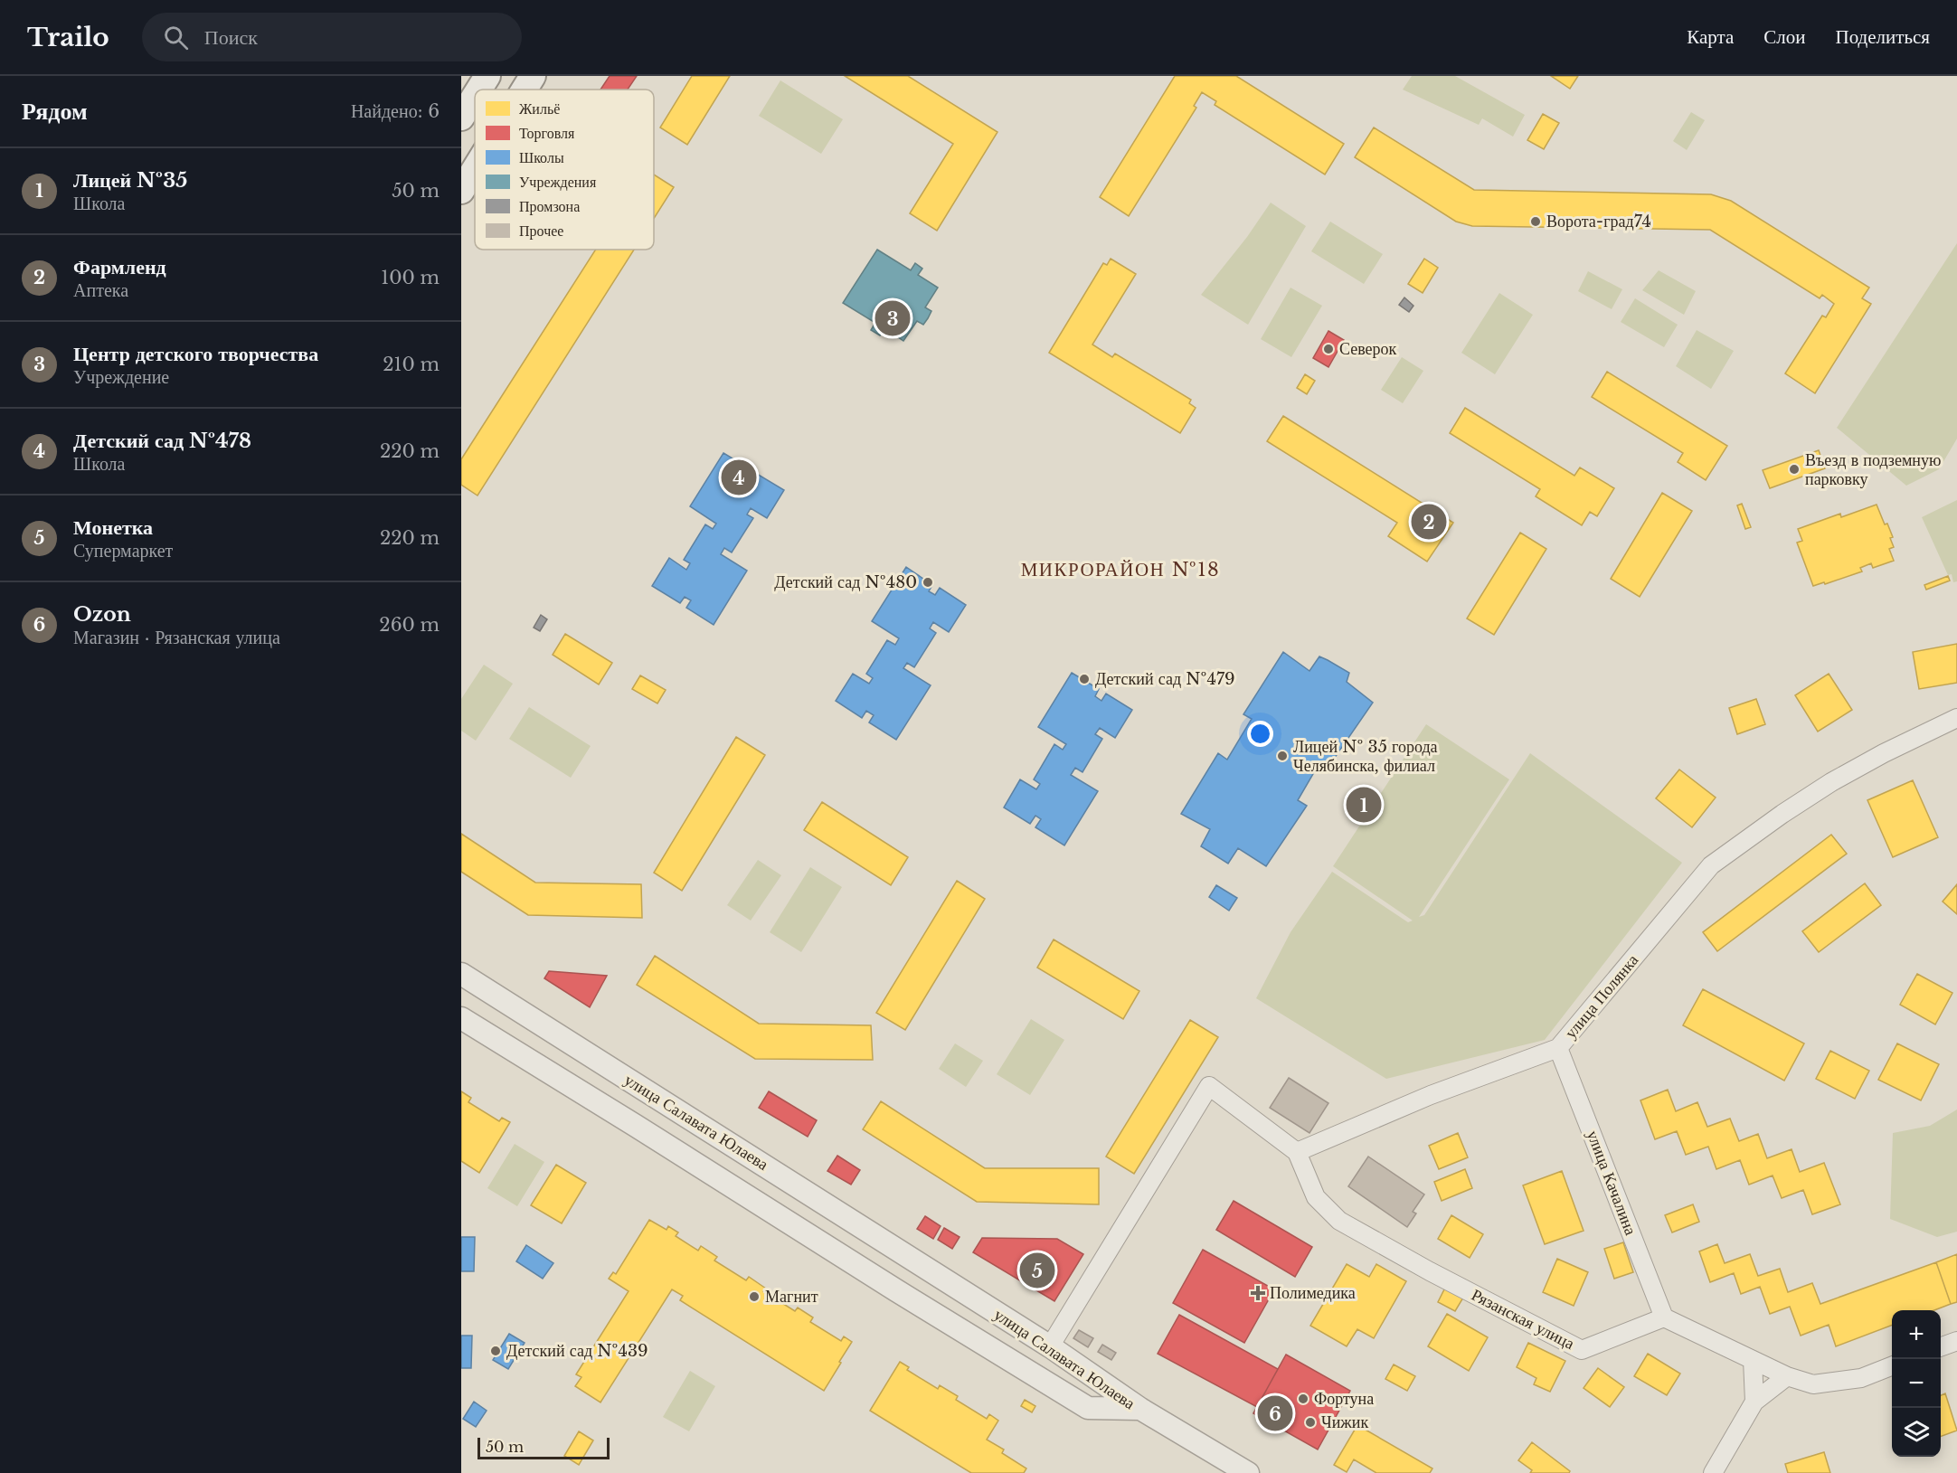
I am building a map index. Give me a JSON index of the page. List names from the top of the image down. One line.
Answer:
{"streets":{"street":["улица Полянка","улица Салавата Юлаева","улица Качалина","Рязанская улица"]},"crossings":[["улица Полянка","улица Качалина"],["улица Полянка","Рязанская улица"],["улица Качалина","Рязанская улица"]],"districts":["МИКРОРАЙОН №18"],"places":{"other":["Ворота-град74","Северок","Въезд в подземную парковку","Детский сад №480","Детский сад №479","Лицей № 35 города Челябинска, филиал","Магнит","Детский сад №439","Фортуна","Чижик"],"health":["Полимедика"]},"legend":["Жильё","Торговля","Школы","Учреждения","Промзона","Прочее"],"scale_bar":"50 m","page":{"header":"Trailo","search":"Поиск","nav":["Карта","Слои","Поделиться"],"heading":["Рядом","Найдено: 6"],"list":[{"mark":"1","name":"Лицей №35","note":"Школа","value":"50 m"},{"mark":"2","name":"Фармленд","note":"Аптека","value":"100 m"},{"mark":"3","name":"Центр детского творчества","note":"Учреждение","value":"210 m"},{"mark":"4","name":"Детский сад №478","note":"Школа","value":"220 m"},{"mark":"5","name":"Монетка","note":"Супермаркет","value":"220 m"},{"mark":"6","name":"Ozon","note":"Магазин · Рязанская улица","value":"260 m"}],"pins":["3","4","2","1","5","6"],"map_buttons":["+","−"],"scale":"50 m"}}
